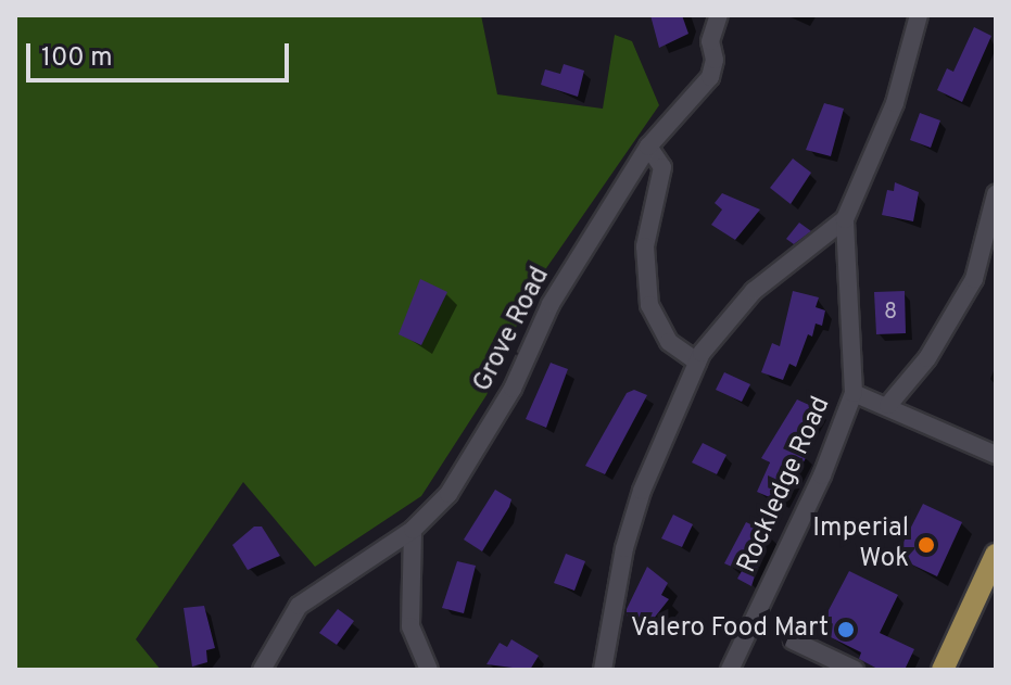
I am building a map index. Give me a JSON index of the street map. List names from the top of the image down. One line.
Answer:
{"streets":{"street":["Grove Road","Rockledge Road"]},"places":["Imperial Wok","Valero Food Mart"],"house_numbers":["8"],"scale_bar":"100 m"}
